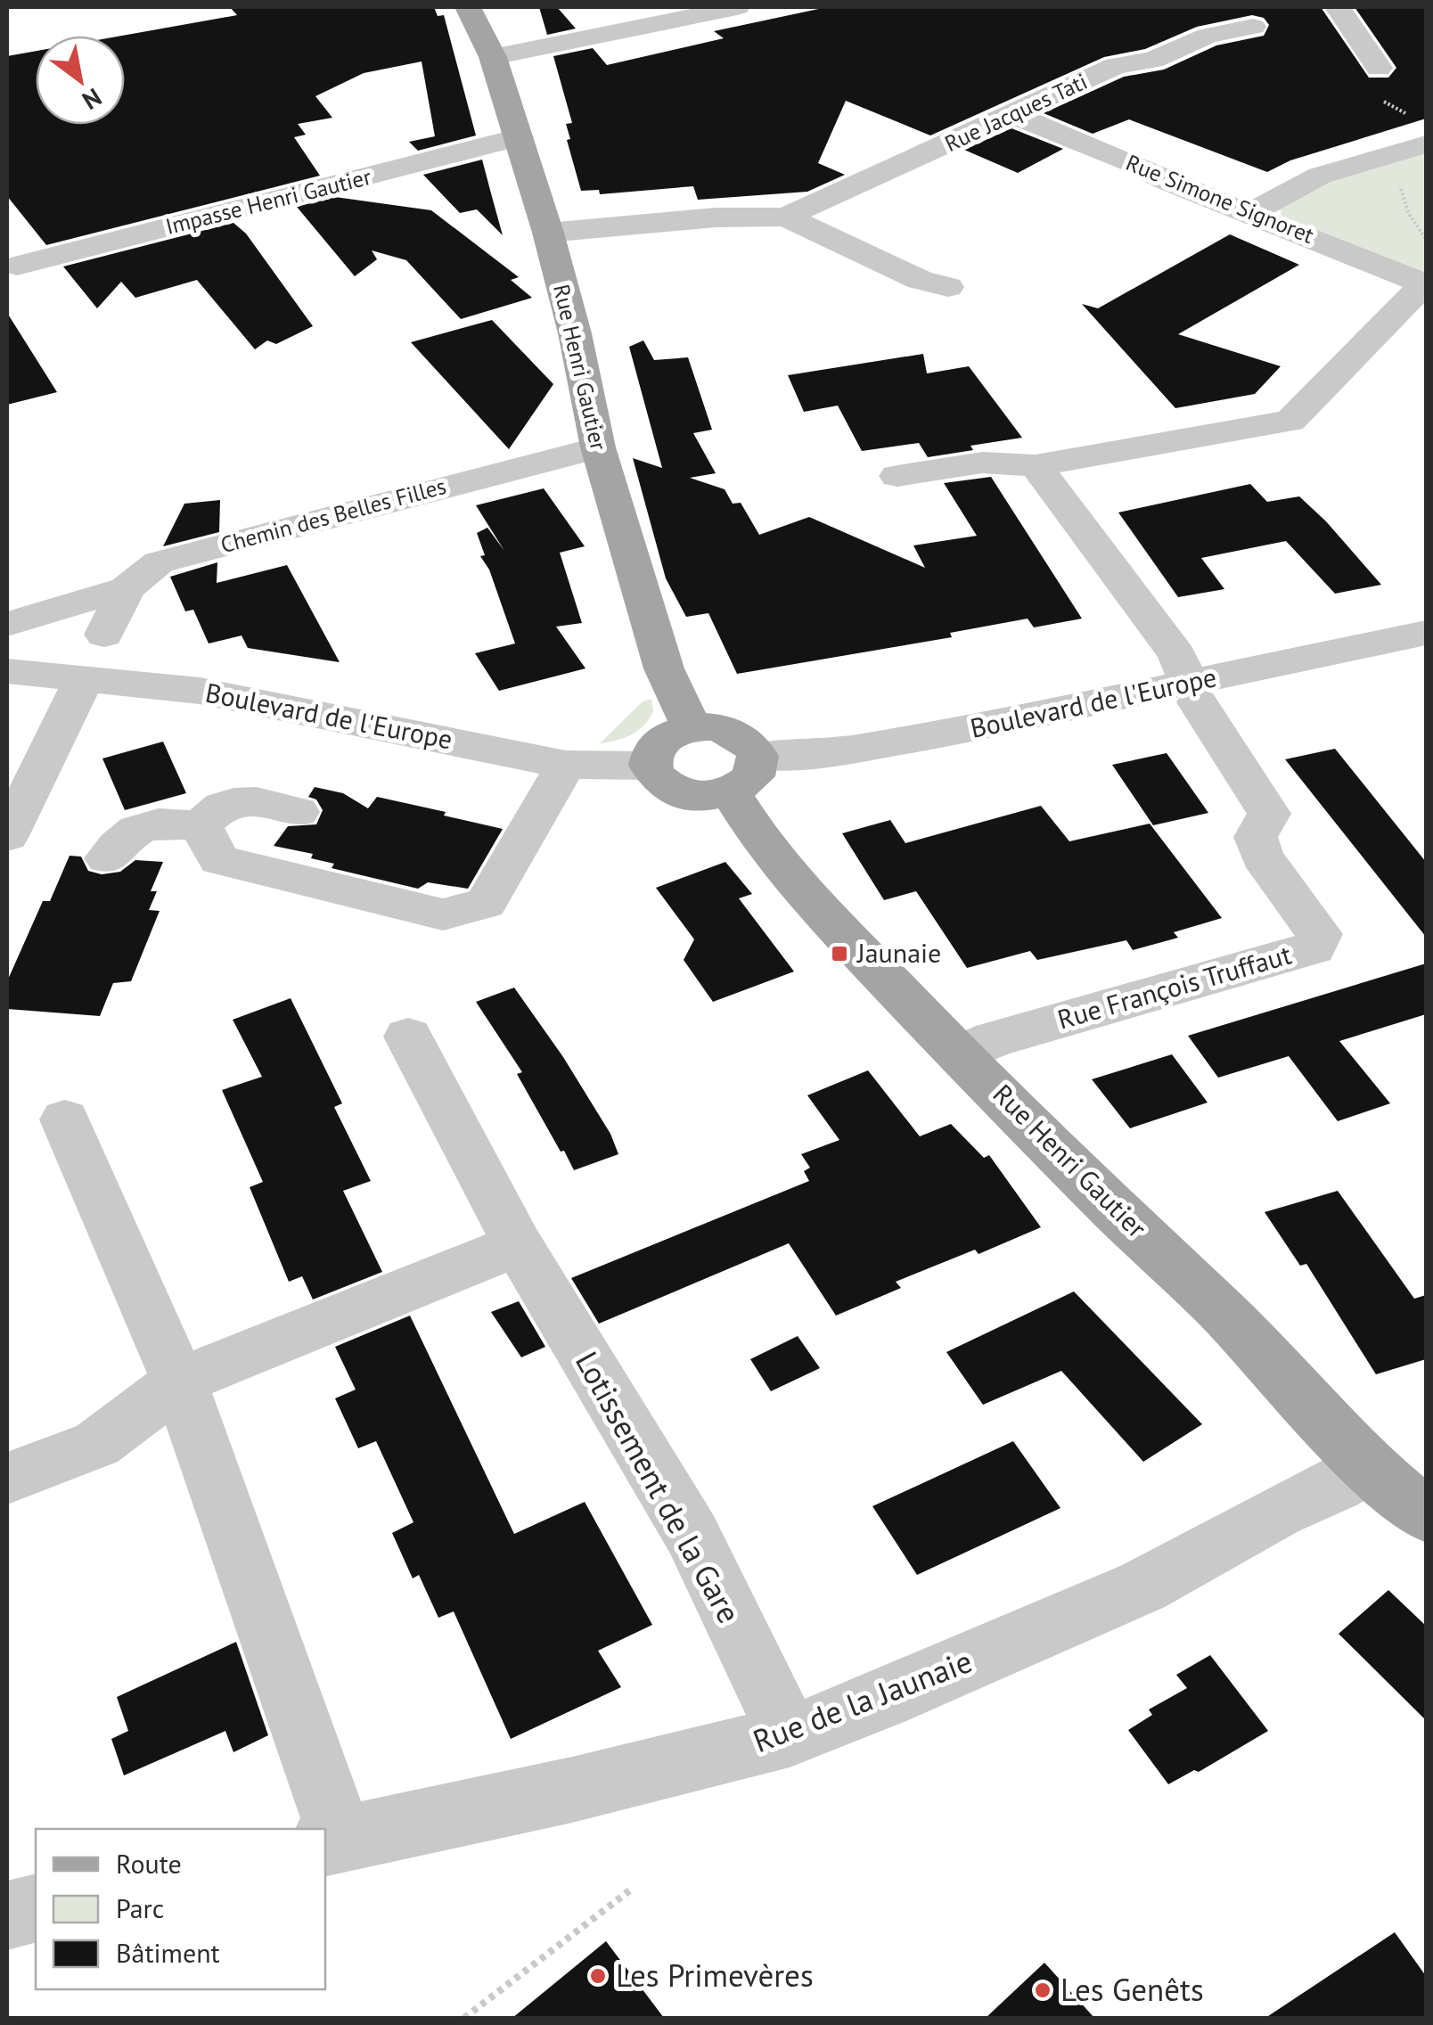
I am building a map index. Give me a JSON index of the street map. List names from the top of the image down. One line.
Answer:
{"streets":{"main road":["Rue Henri Gautier"],"street":["Rue Jacques Tati","Rue Simone Signoret","Impasse Henri Gautier","Chemin des Belles Filles","Boulevard de l'Europe","Rue François Truffaut","Lotissement de la Gare","Rue de la Jaunaie"]},"crossings":[["Rue Jacques Tati","Rue Simone Signoret"],["Rue Jacques Tati","Rue Henri Gautier"],["Impasse Henri Gautier","Rue Henri Gautier"],["Rue Henri Gautier","Chemin des Belles Filles"],["Rue Henri Gautier","Boulevard de l'Europe"],["Rue Henri Gautier","Rue François Truffaut"],["Rue Henri Gautier","Rue de la Jaunaie"],["Boulevard de l'Europe","Rue François Truffaut"],["Lotissement de la Gare","Rue de la Jaunaie"]],"places":{"transit":["Jaunaie"],"other":["Les Primevères","Les Genêts"]},"legend":["Route","Parc","Bâtiment"],"north":"bottom right"}
